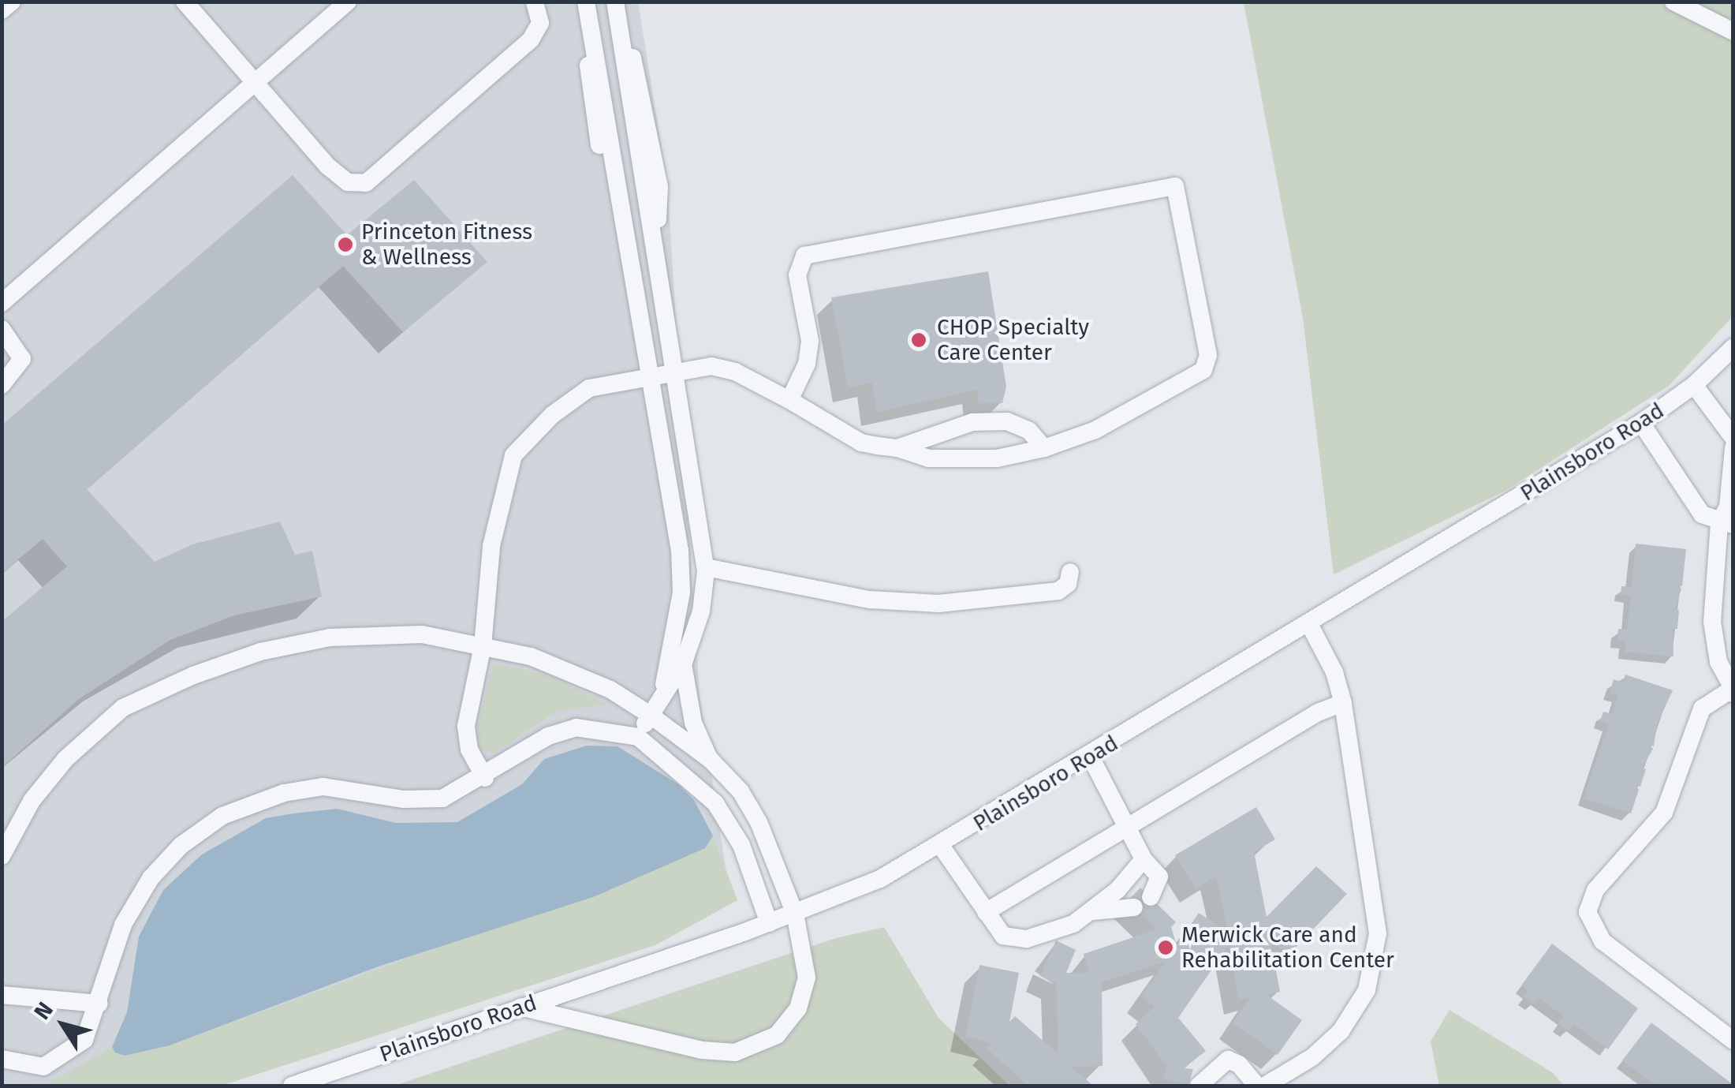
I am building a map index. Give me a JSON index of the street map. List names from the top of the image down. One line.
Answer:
{"streets":{"street":["Plainsboro Road"]},"places":["Princeton Fitness & Wellness","CHOP Specialty Care Center","Merwick Care and Rehabilitation Center"],"north":"top left"}
